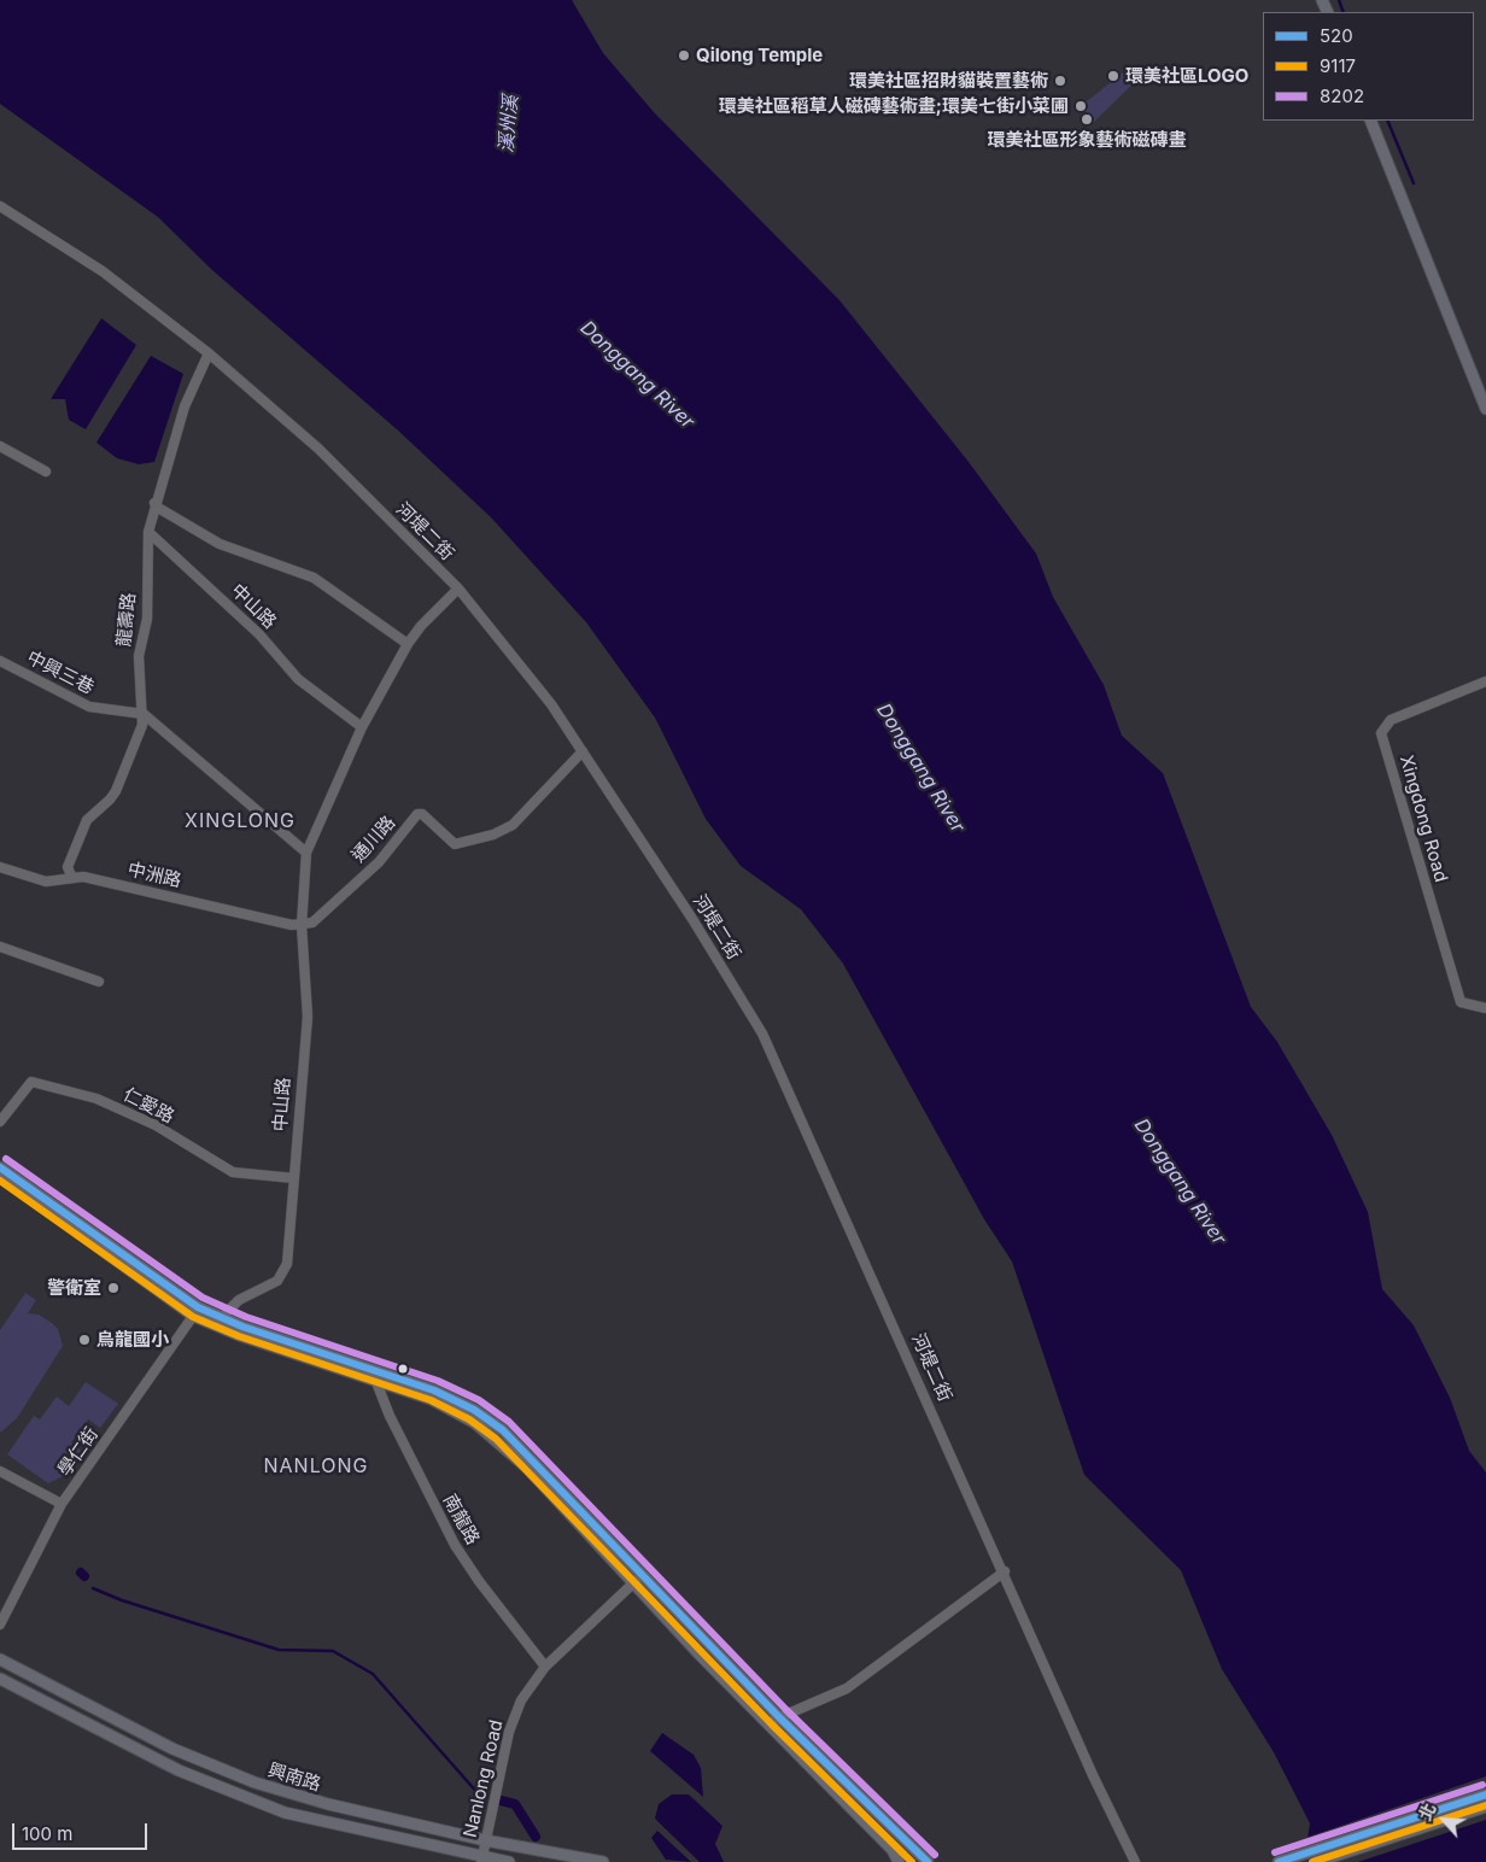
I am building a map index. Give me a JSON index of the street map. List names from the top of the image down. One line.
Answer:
{"streets":{"main road":["興南路"],"street":["河堤二街","中山路","龍壽路","中興三巷","Xingdong Road","通川路","中洲路","仁愛路","學仁街","南龍路","Nanlong Road"]},"crossings":[["河堤二街","中山路"],["河堤二街","龍壽路"],["河堤二街","通川路"],["中山路","龍壽路"],["中山路","通川路"],["中山路","中洲路"],["中山路","仁愛路"],["龍壽路","中興三巷"],["龍壽路","中洲路"],["通川路","中洲路"],["南龍路","Nanlong Road"],["興南路","Nanlong Road"]],"districts":["XINGLONG","NANLONG"],"water":["溪州溪","Donggang River"],"places":["Qilong Temple","環美社區LOGO","環美社區招財貓裝置藝術","環美社區稻草人磁磚藝術畫;環美七街小菜圃","環美社區形象藝術磁磚畫","警衛室","烏龍國小"],"lines":["transit line 8202","transit line 520","transit line 9117"],"legend":["520","9117","8202"],"scale_bar":"100 m","north":"top left"}
